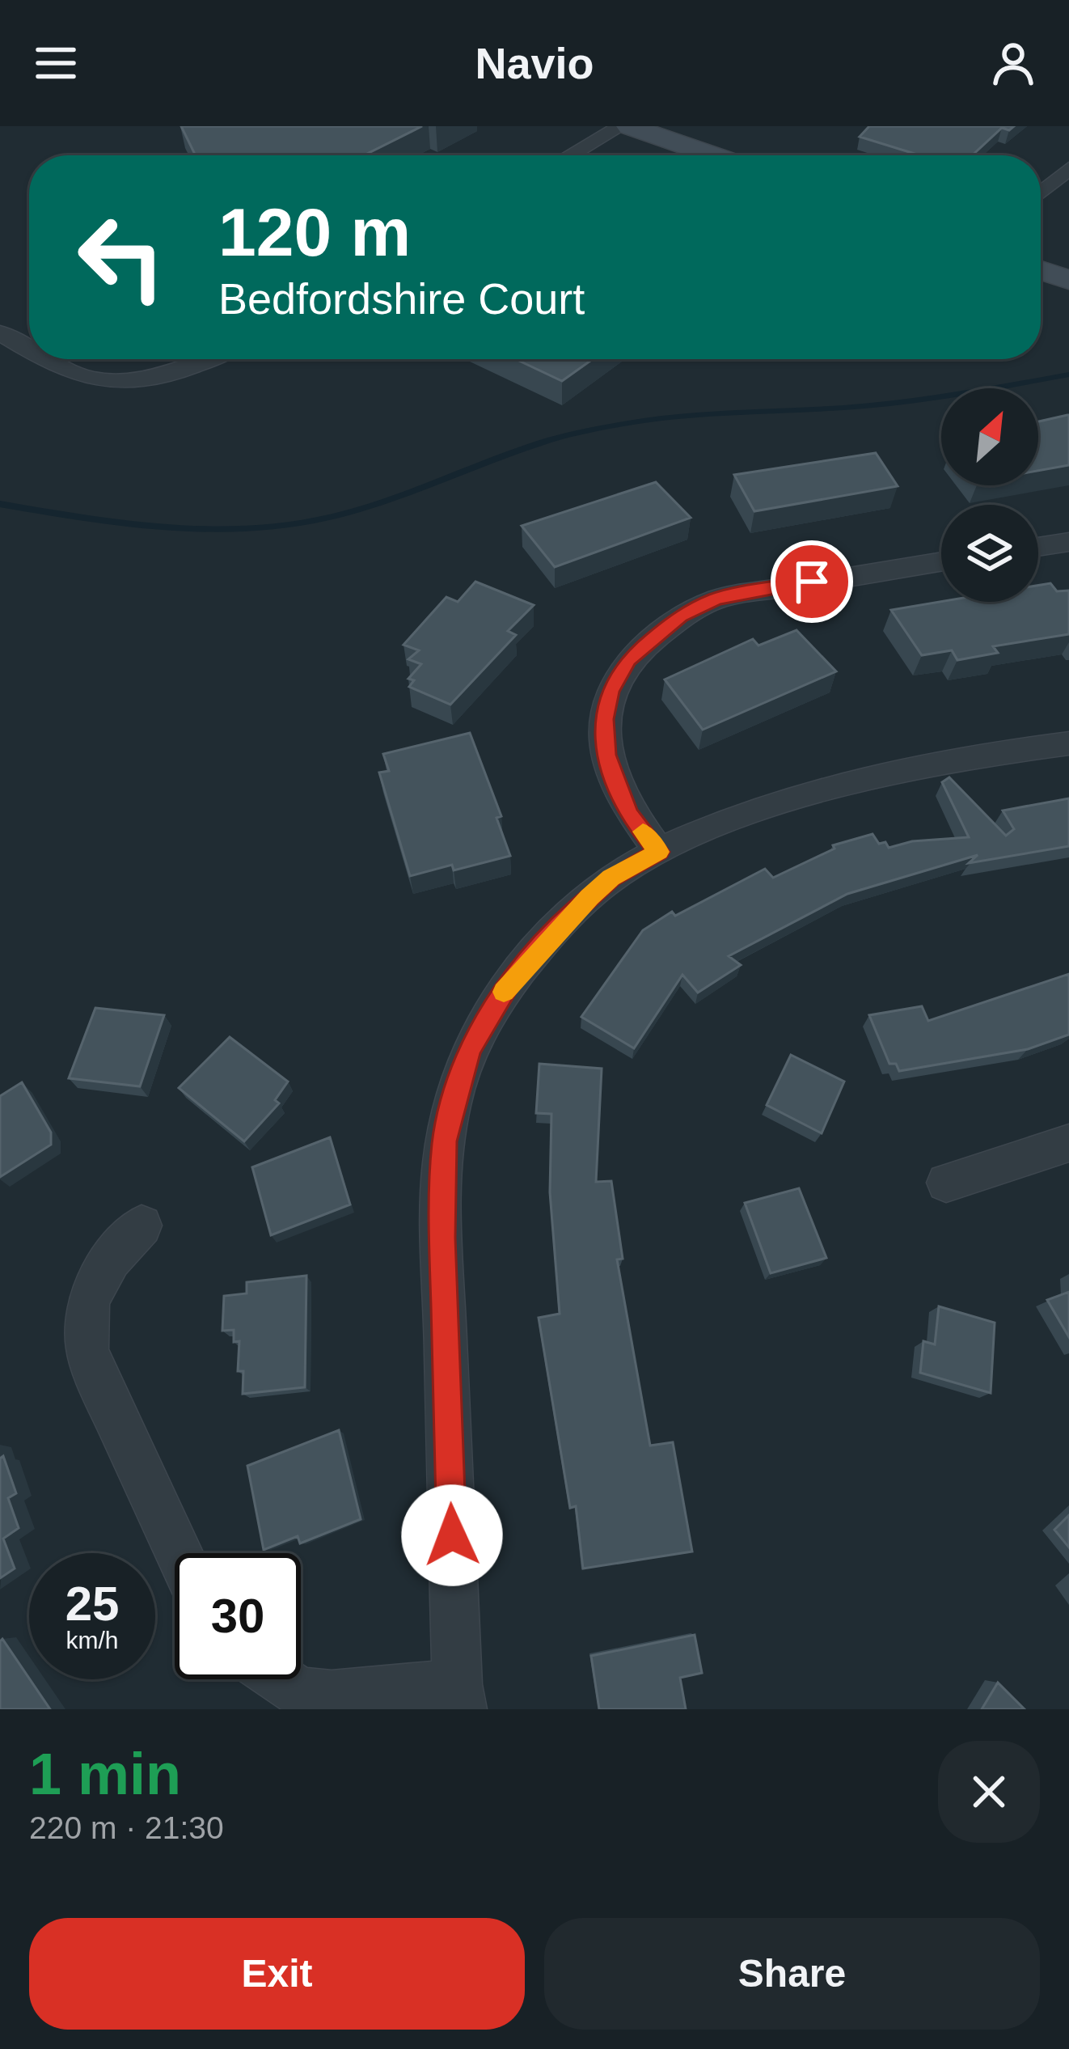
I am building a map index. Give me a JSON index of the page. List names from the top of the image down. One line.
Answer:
{"north":"top right","page":{"header":"Navio","turn":["120 m","Bedfordshire Court"],"speed":"25 km/h","limit":"30","heading":["1 min","220 m · 21:30"],"buttons":["Exit","Share"]}}
